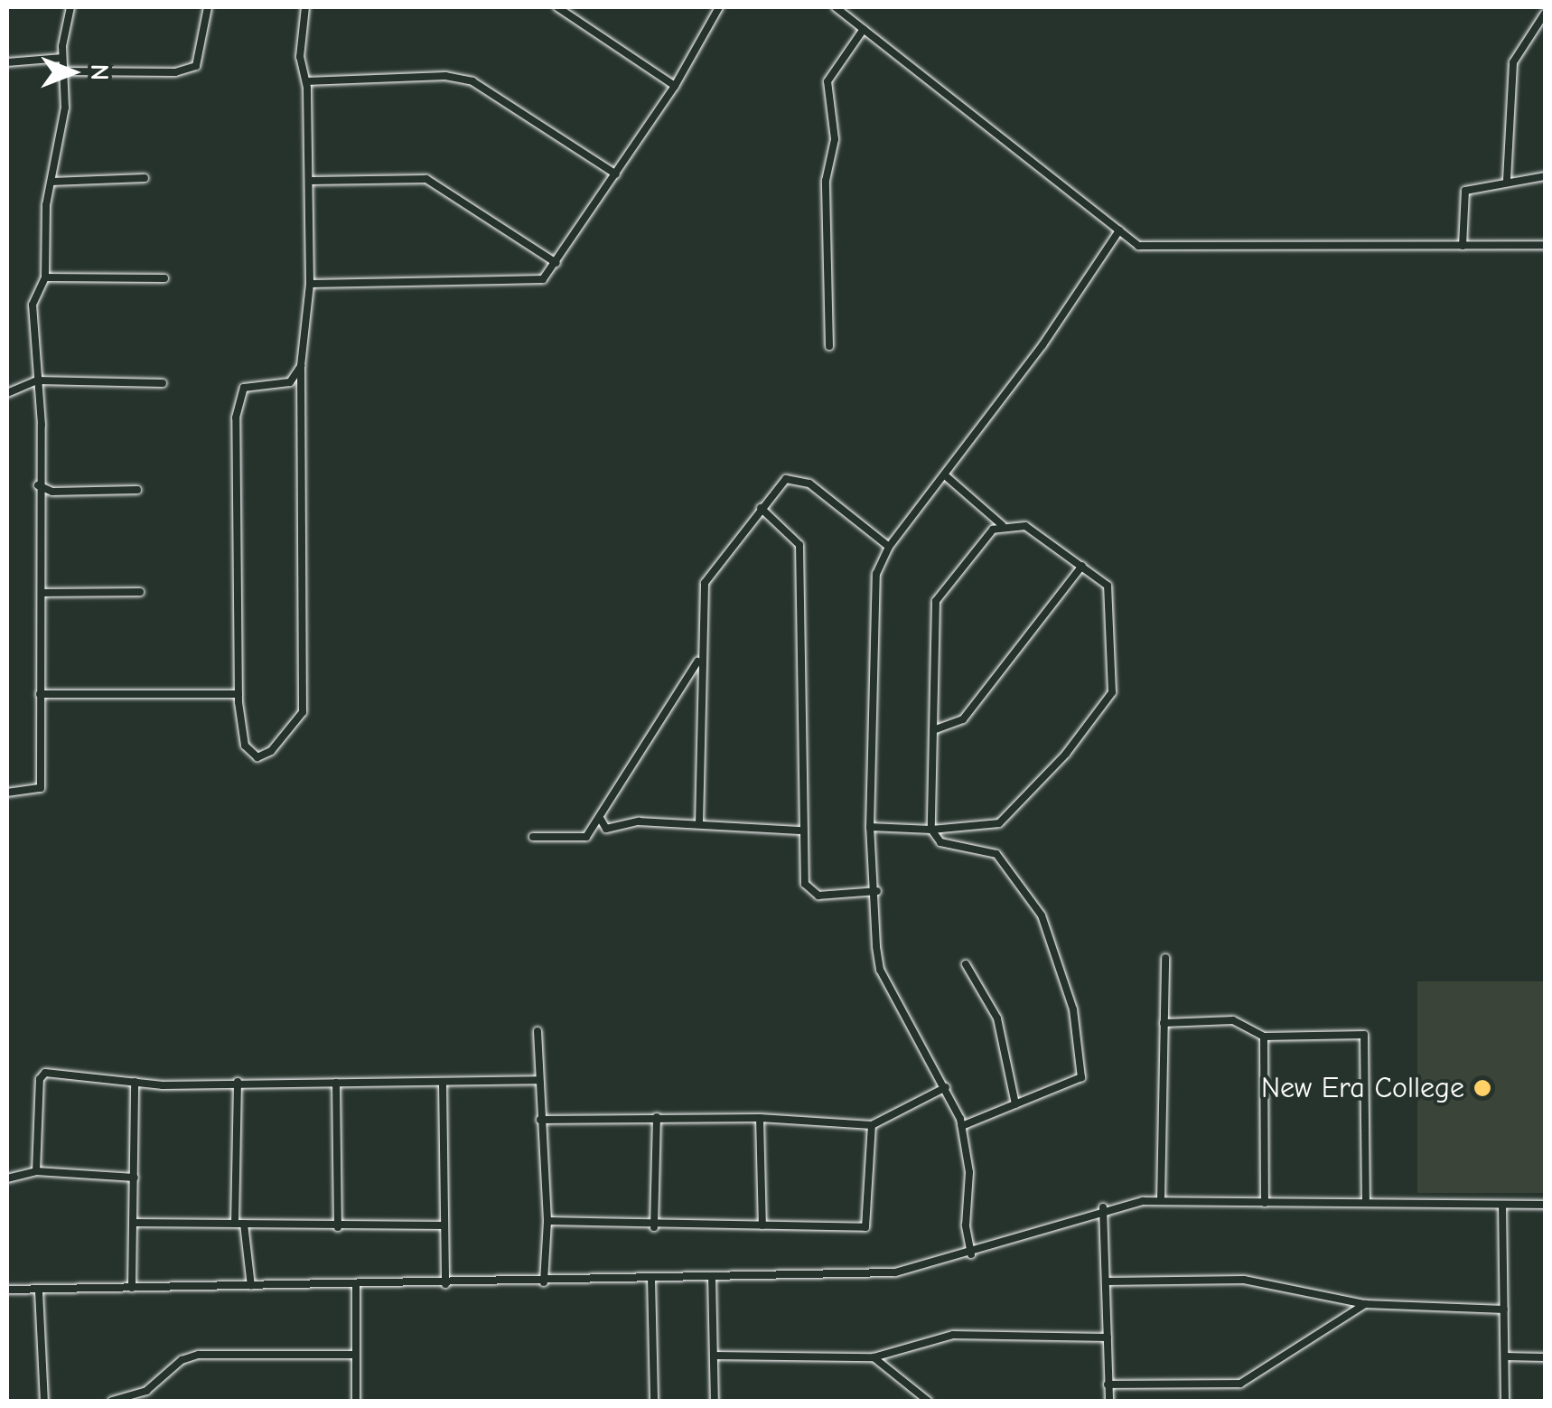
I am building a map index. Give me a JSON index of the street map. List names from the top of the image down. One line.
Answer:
{"places":["New Era College"],"north":"right"}
